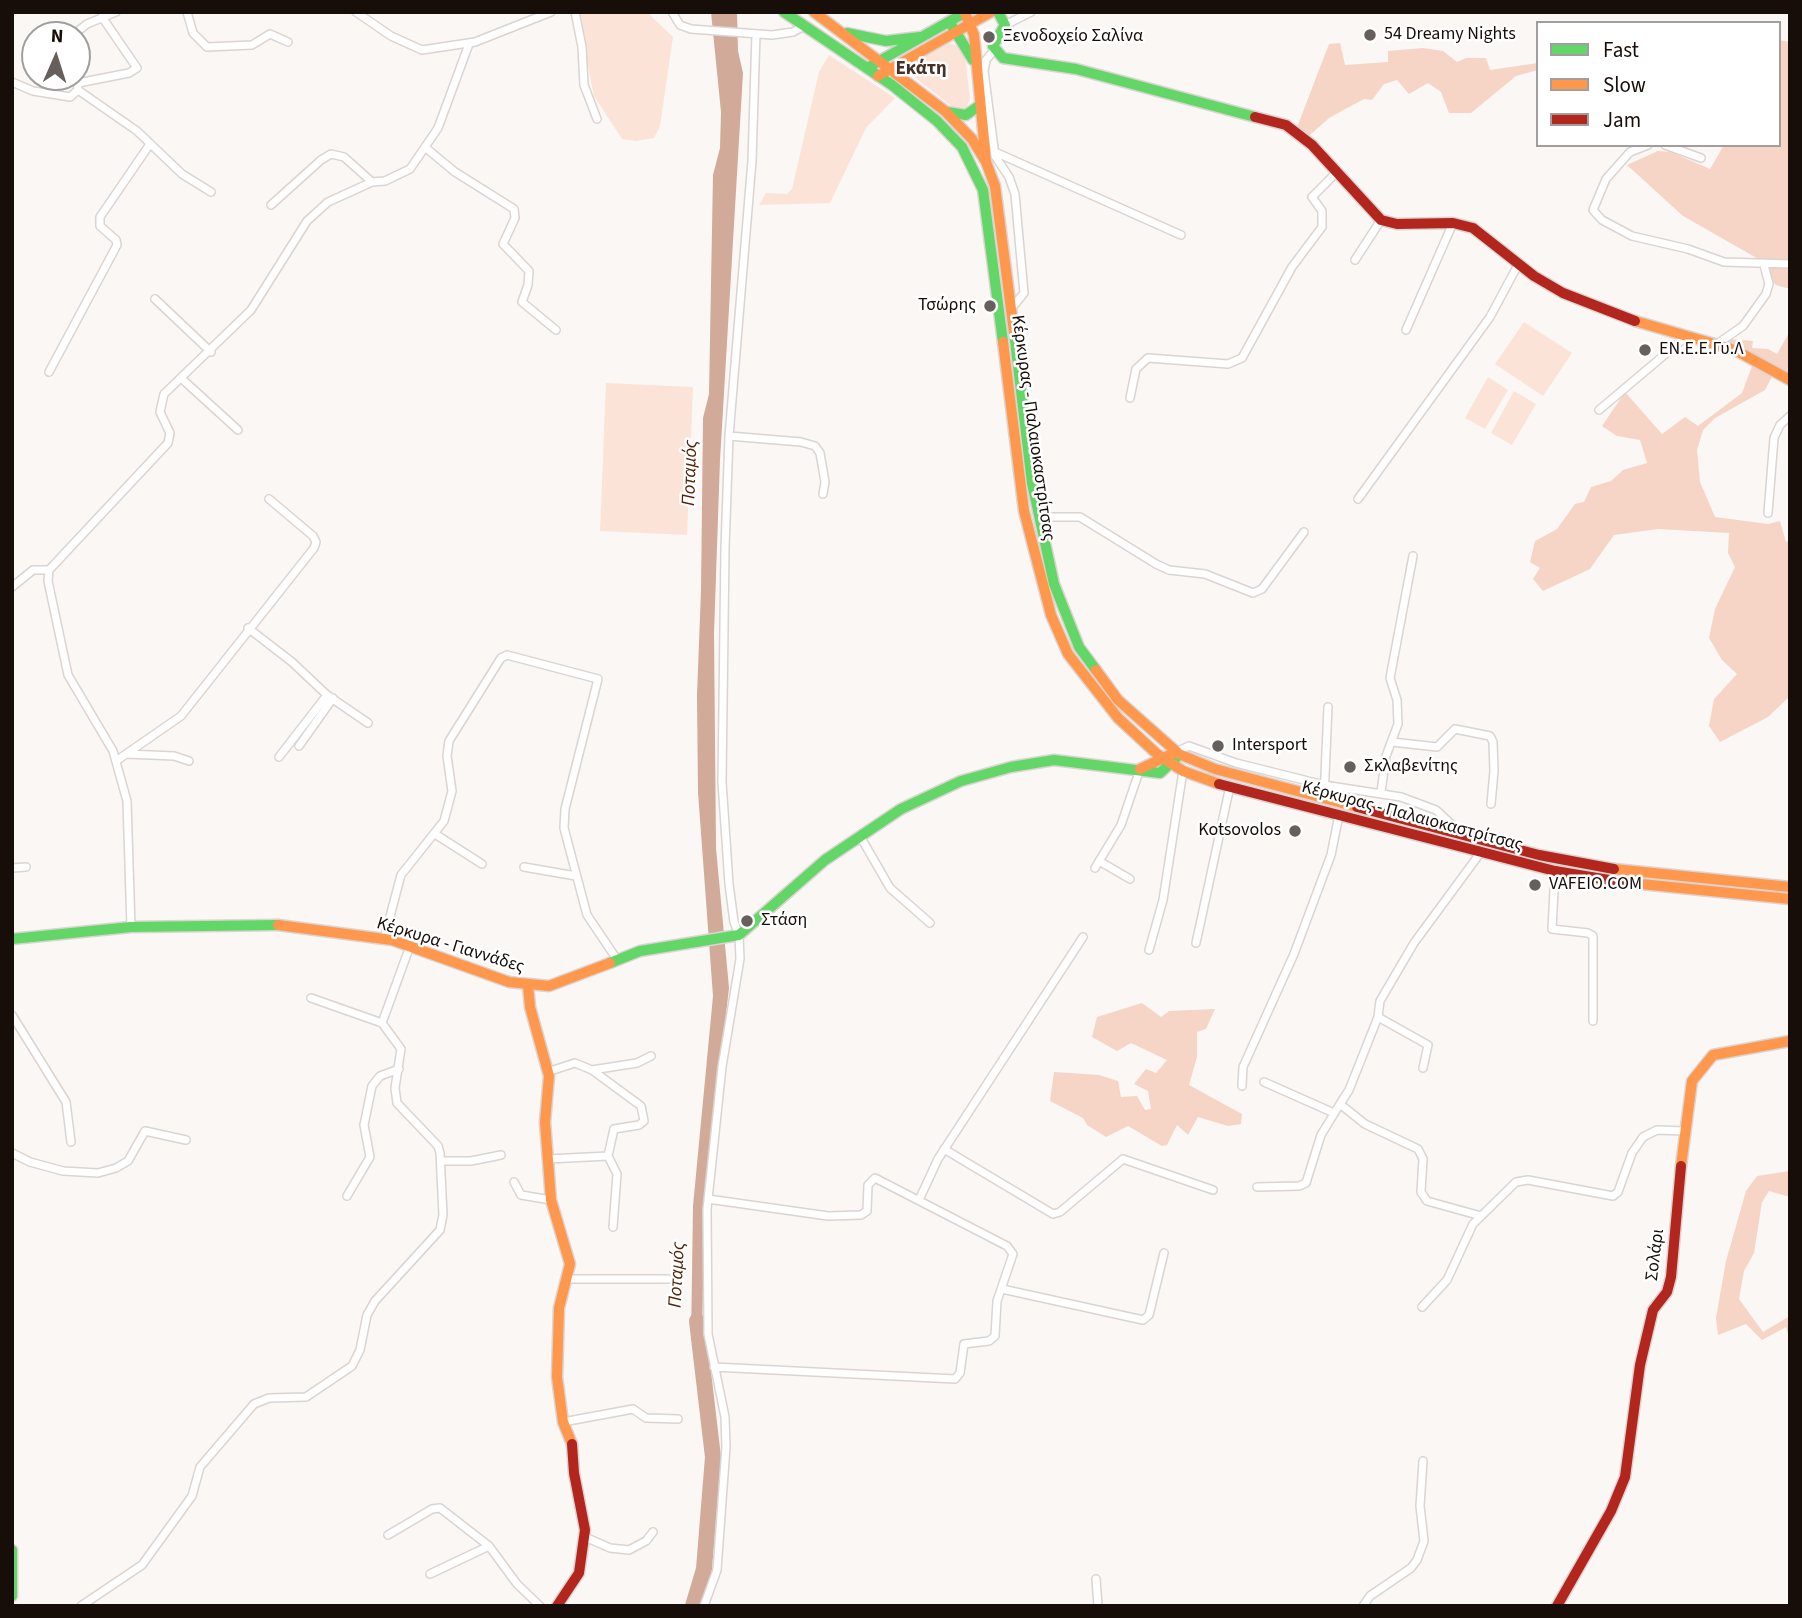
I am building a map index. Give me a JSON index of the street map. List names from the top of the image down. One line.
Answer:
{"streets":{"main road":["Κέρκυρας - Παλαιοκαστρίτσας","Κέρκυρα - Γιαννάδες","Σολάρι"]},"districts":["Εκάτη"],"water":["Ποταμός"],"places":["54 Dreamy Nights","Ξενοδοχείο Σαλίνα","Τσώρης","ΕΝ.Ε.Ε.Γυ.Λ","Intersport","Σκλαβενίτης","Kotsovolos","VAFEIO.COM","Στάση"],"legend":["Fast","Slow","Jam"],"north":"top"}
